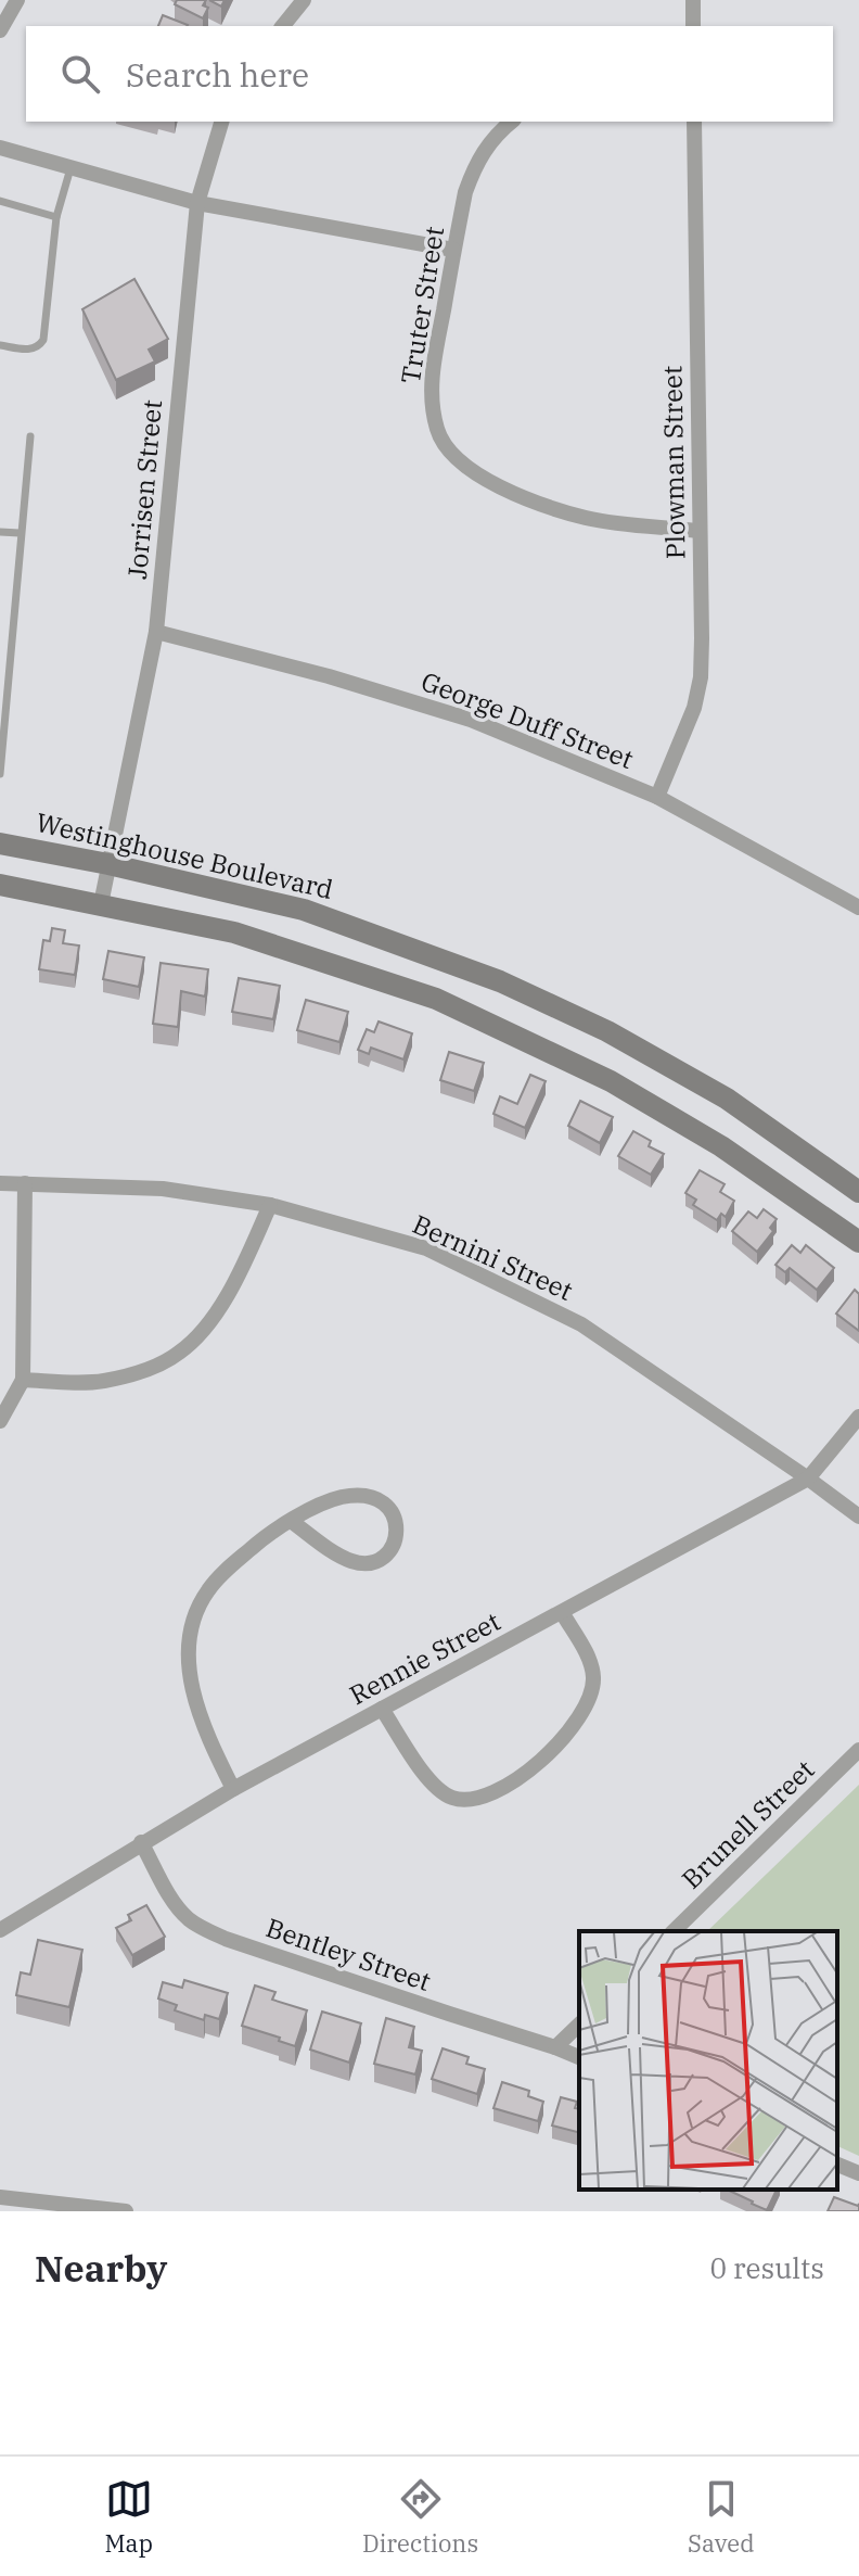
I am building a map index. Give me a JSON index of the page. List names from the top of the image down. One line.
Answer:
{"streets":{"street":["Truter Street","Plowman Street","Jorrisen Street","George Duff Street","Westinghouse Boulevard","Bernini Street","Rennie Street","Brunell Street","Bentley Street"]},"crossings":[["Truter Street","Plowman Street"],["Plowman Street","George Duff Street"],["Jorrisen Street","George Duff Street"],["Jorrisen Street","Westinghouse Boulevard"],["Bernini Street","Rennie Street"],["Rennie Street","Bentley Street"]],"page":{"search":"Search here","heading":["Nearby","0 results"],"nav":["Map","Directions","Saved"]}}
